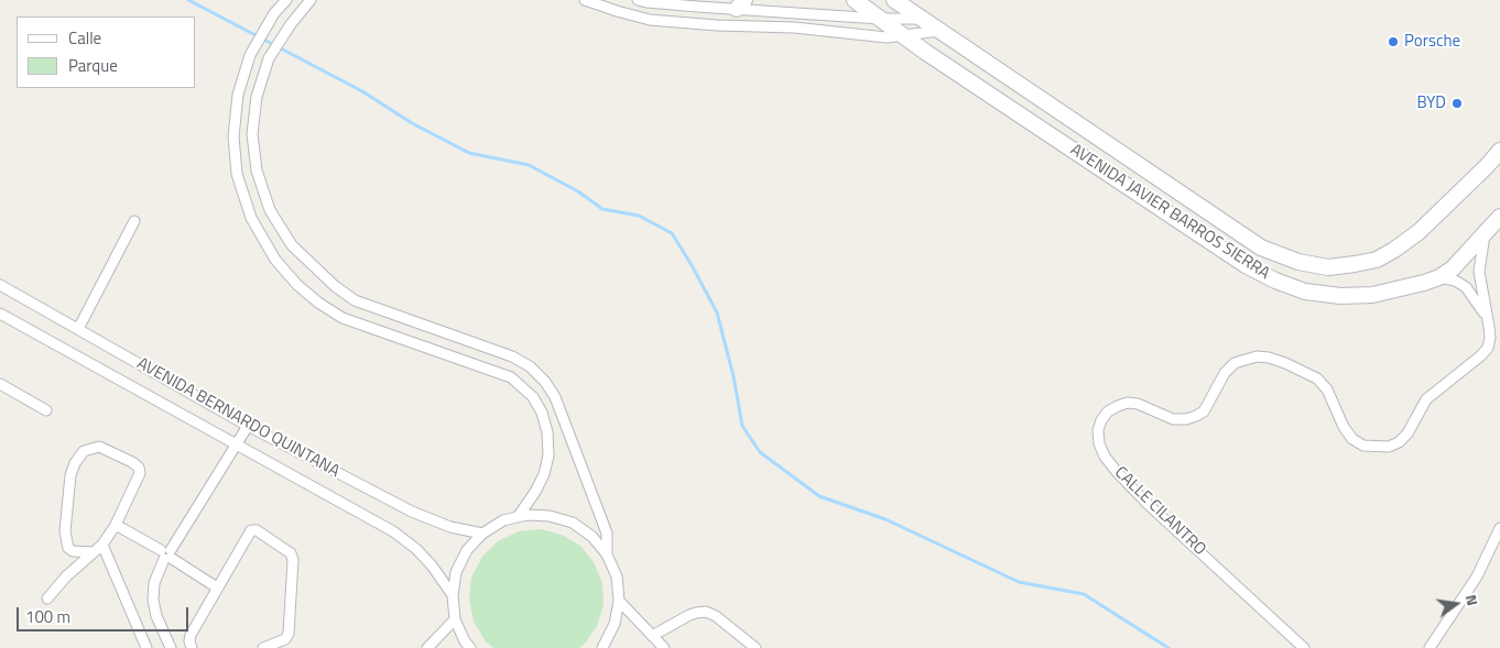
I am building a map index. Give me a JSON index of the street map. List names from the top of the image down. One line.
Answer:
{"streets":{"street":["AVENIDA JAVIER BARROS SIERRA","AVENIDA BERNARDO QUINTANA","CALLE CILANTRO"]},"crossings":[["AVENIDA JAVIER BARROS SIERRA","CALLE CILANTRO"]],"places":["Porsche","BYD"],"legend":["Calle","Parque"],"scale_bar":"100 m","north":"right"}
